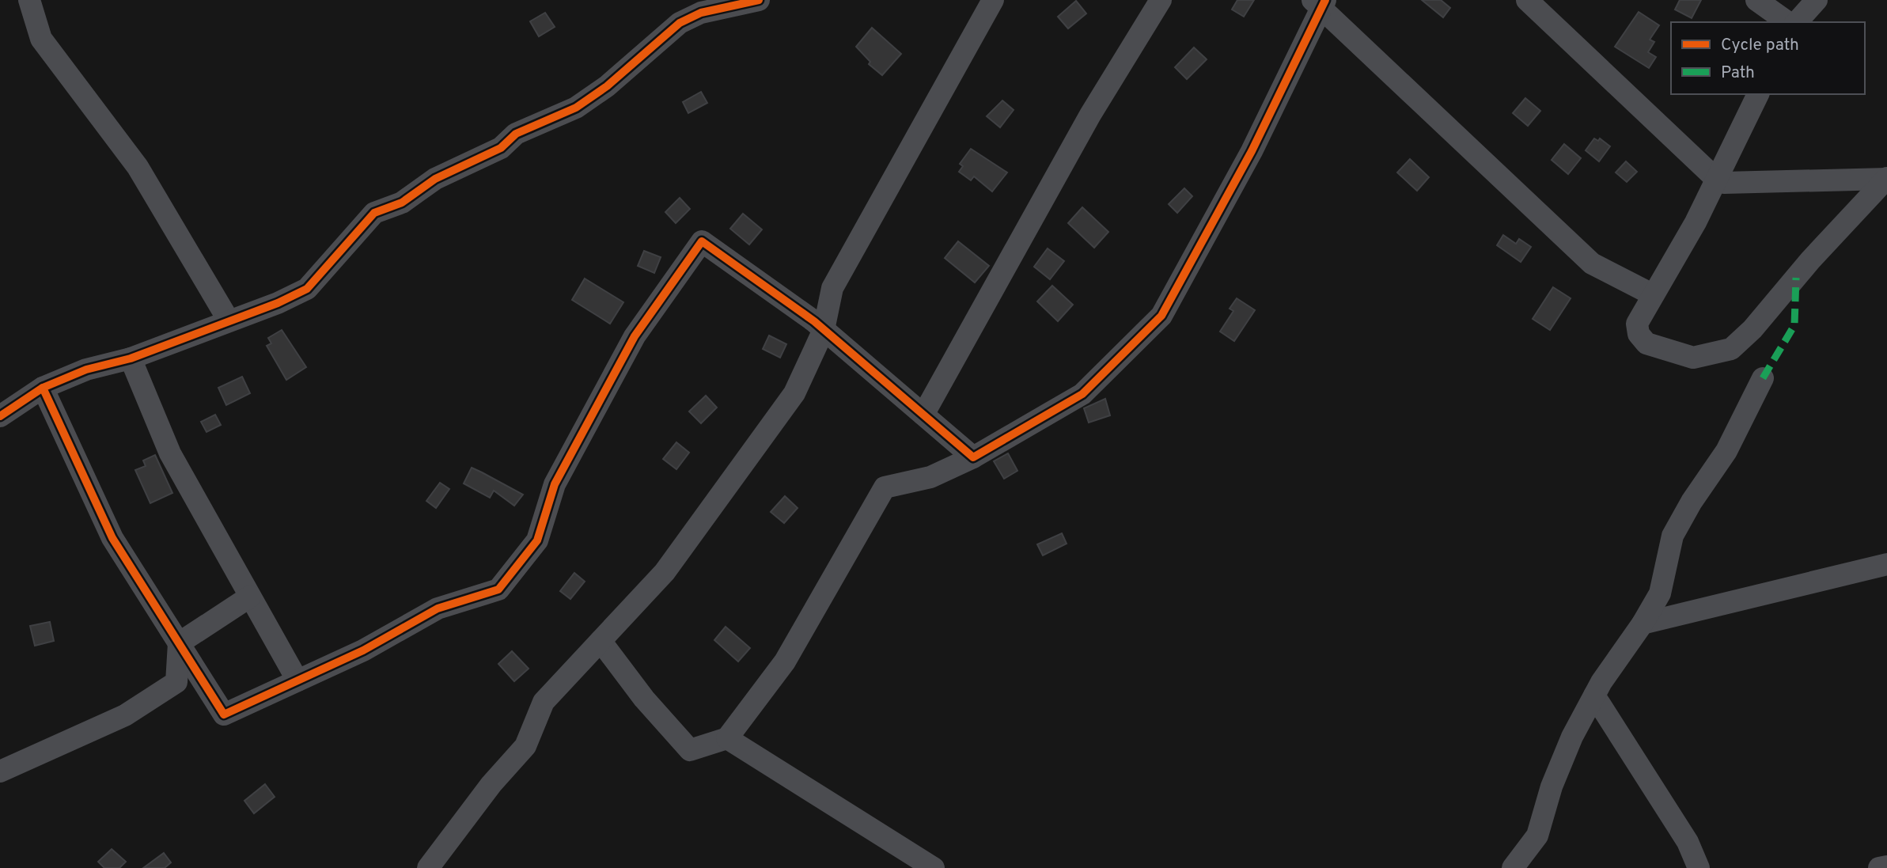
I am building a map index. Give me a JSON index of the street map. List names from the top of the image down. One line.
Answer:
{"legend":["Cycle path","Path"]}
